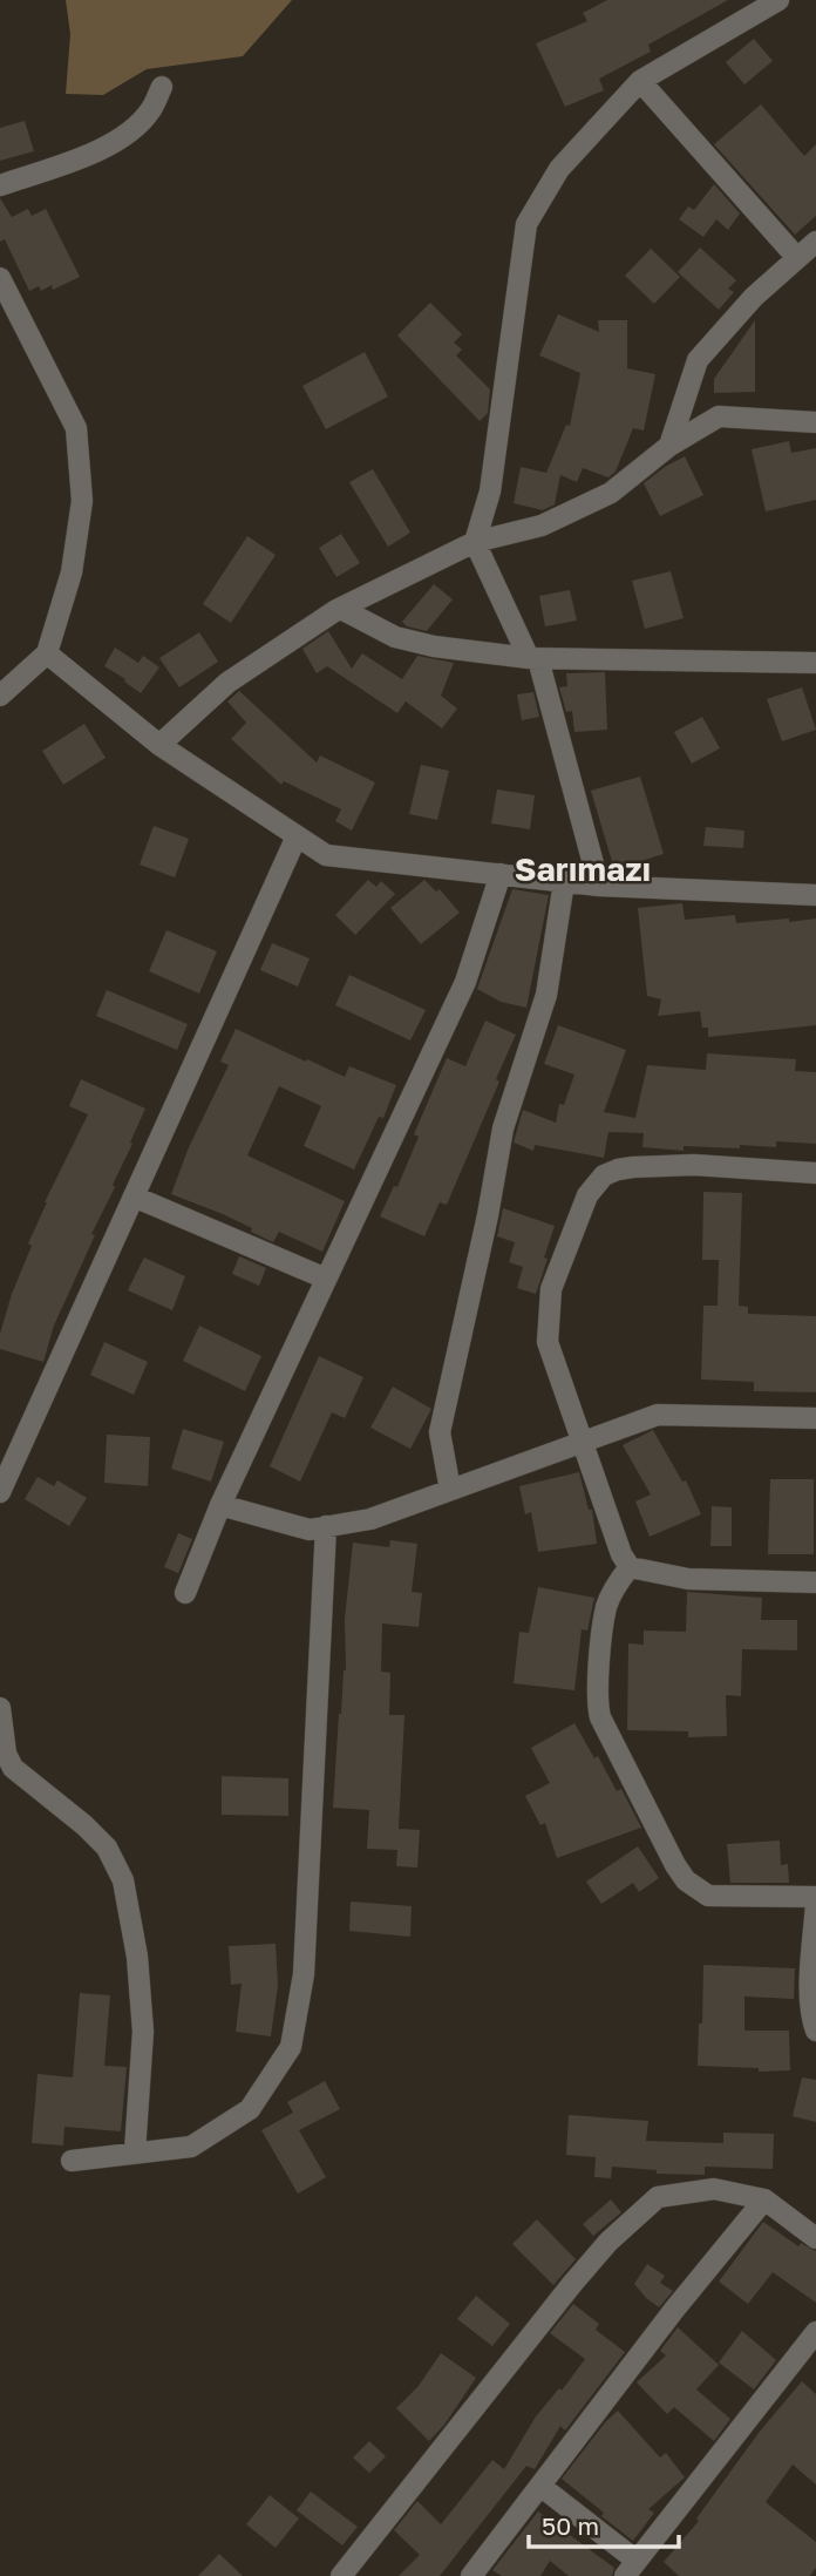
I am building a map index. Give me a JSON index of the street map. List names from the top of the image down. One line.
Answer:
{"districts":["Sarımazı"],"scale_bar":"50 m"}
